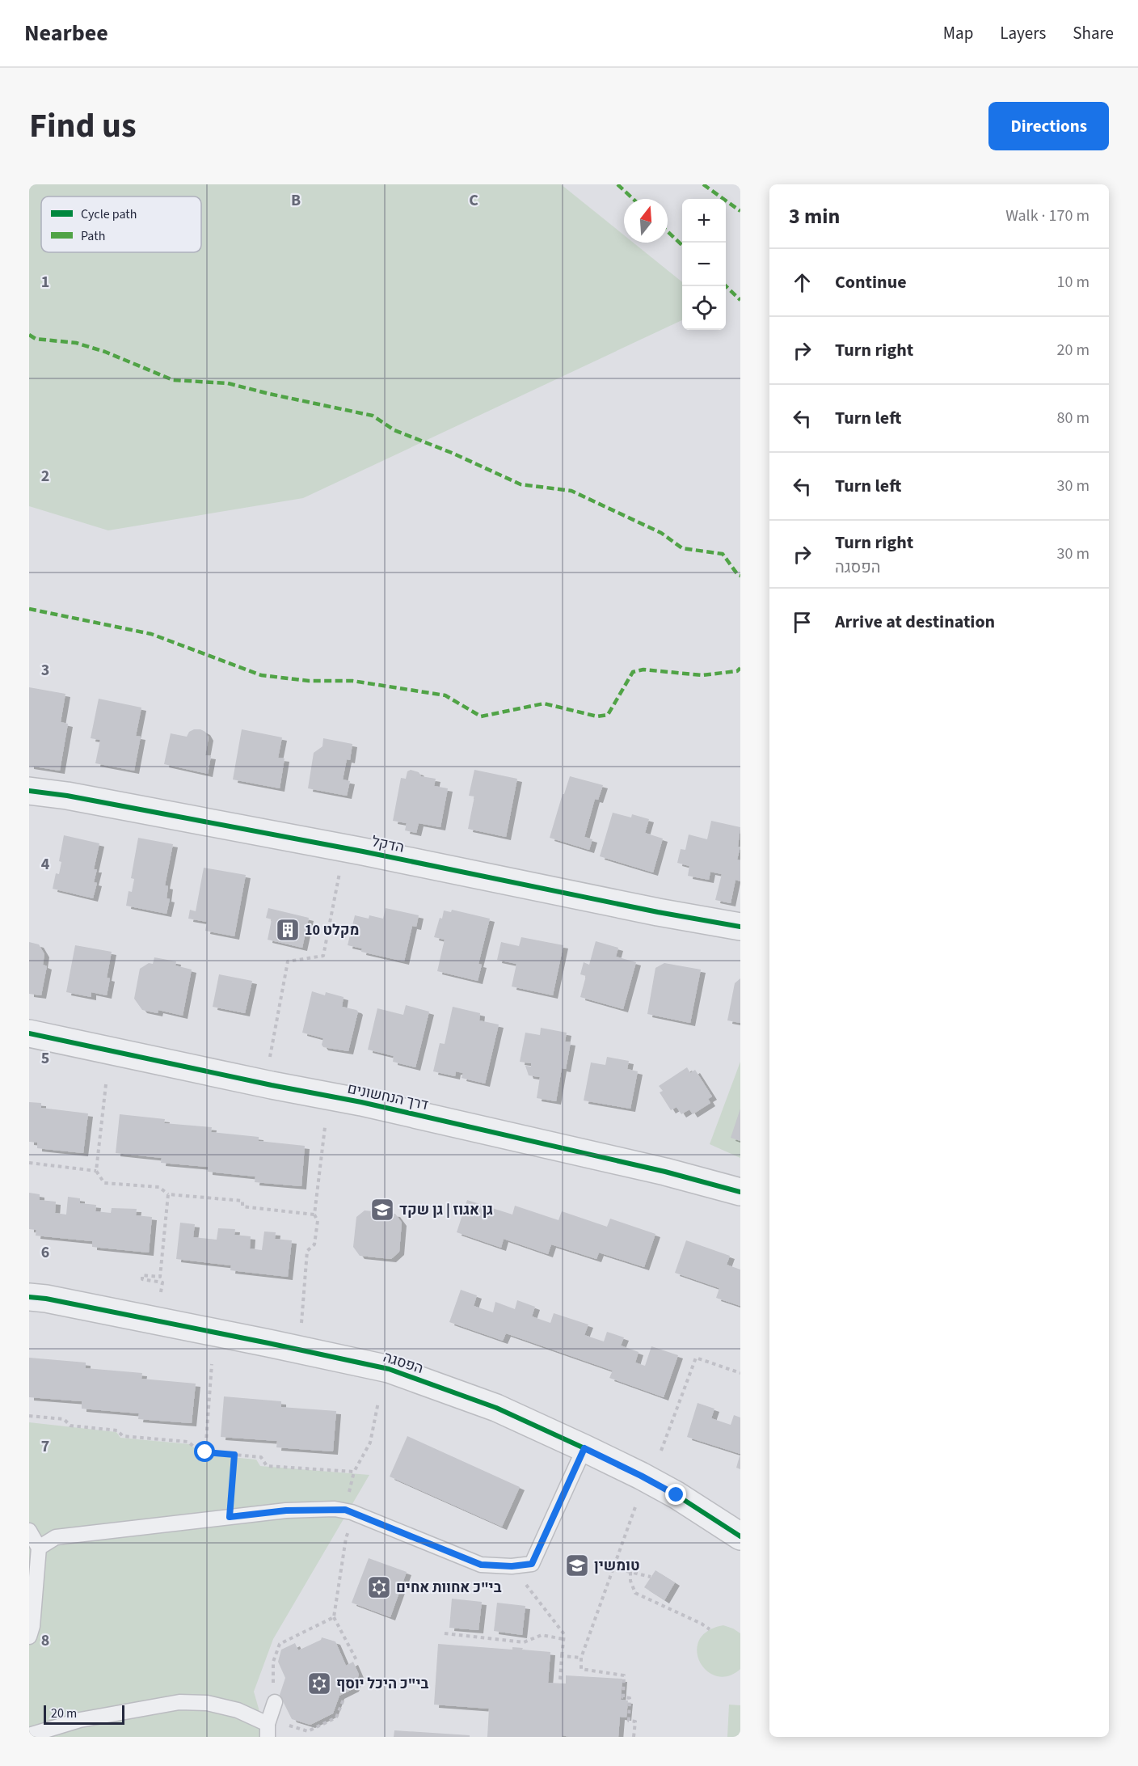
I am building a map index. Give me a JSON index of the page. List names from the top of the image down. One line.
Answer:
{"streets":{"street":["הדקל","דרך הנחשונים","הפסגה"]},"places":{"building":["מקלט 10"],"school or university":["גן אגוז | גן שקד","טומשין"],"synagogue":["בי\"כ אחוות אחים","בי\"כ היכל יוסף"]},"legend":["Cycle path","Path"],"scale_bar":"20 m","north":"top","page":{"header":"Nearbee","nav":["Map","Layers","Share"],"title":"Find us","buttons":"Directions","heading":["3 min","Walk · 170 m"],"map_buttons":["+","−"],"list":[["Continue","10 m"],["Turn right","20 m"],["Turn left","80 m"],["Turn left","30 m"],["Turn right","הפסגה","30 m"],"Arrive at destination"],"scale":"20 m"},"grid":{"columns":["B","C"],"rows":["1","2","3","4","5","6","7","8"]}}
